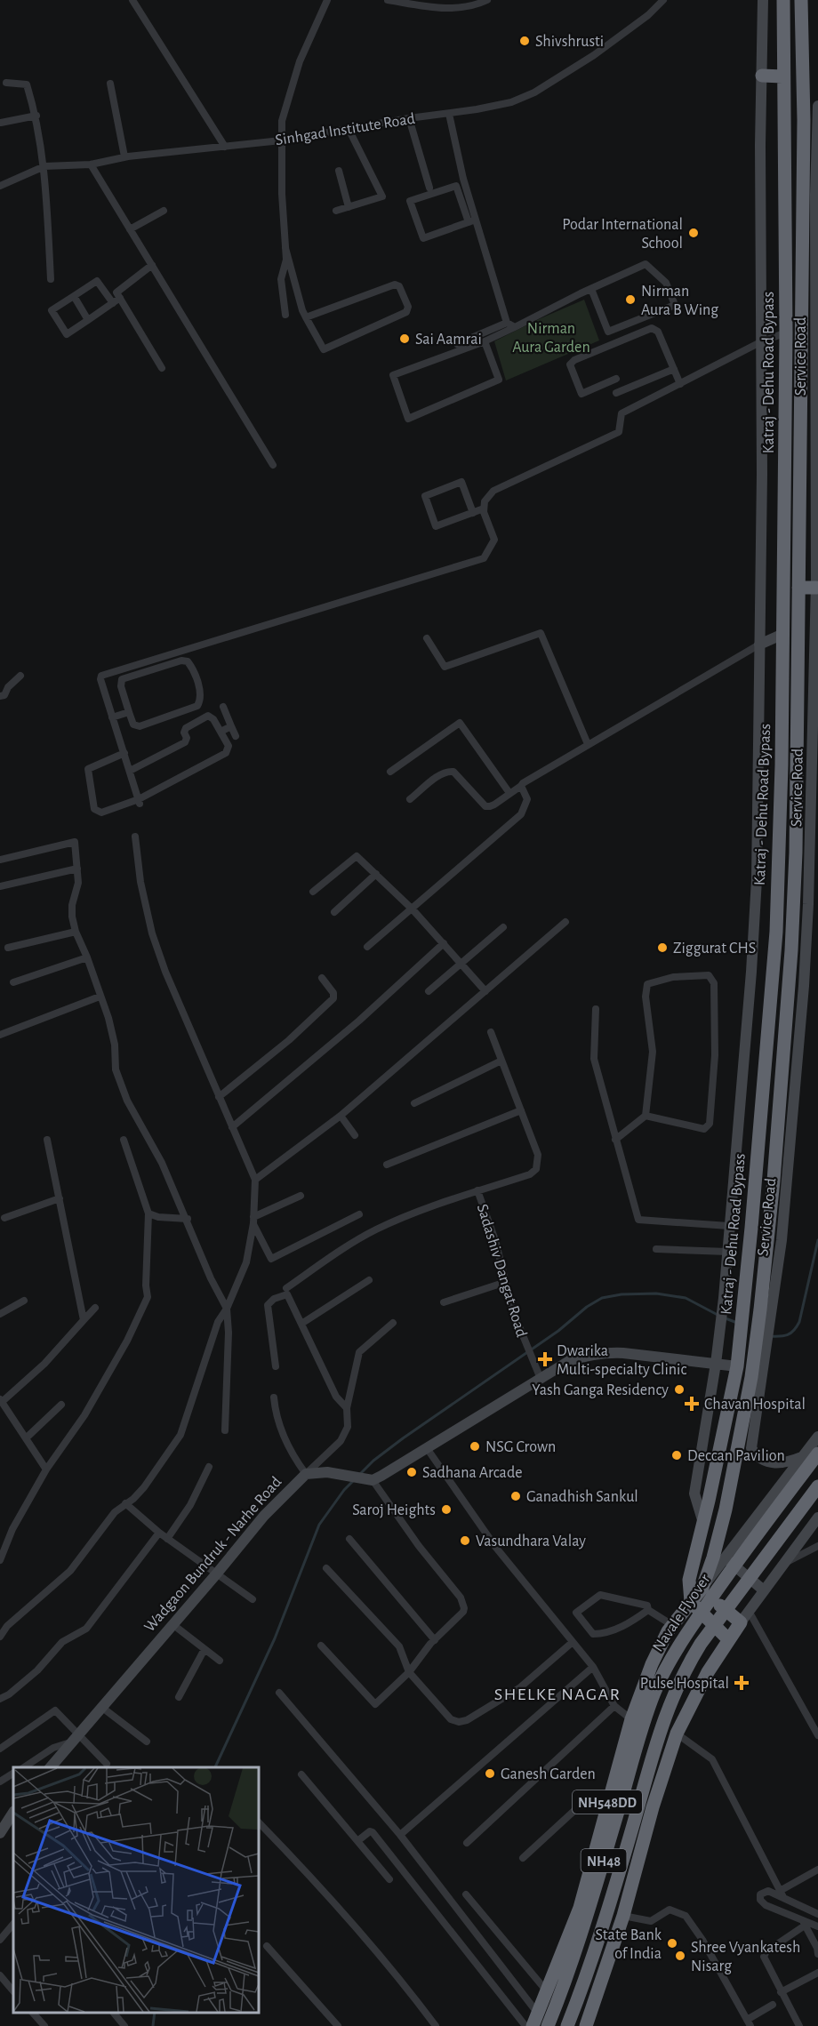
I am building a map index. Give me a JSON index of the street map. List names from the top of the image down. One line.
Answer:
{"streets":{"highway":["Katraj - Dehu Road Bypass","Navale Flyover","NH548DD","NH48"],"street":["Sinhgad Institute Road","Service Road","Sadashiv Dangat Road","Wadgaon Bundruk - Narhe Road"]},"crossings":[["Service Road","Katraj - Dehu Road Bypass"]],"districts":["SHELKE NAGAR"],"parks":["Nirman Aura Garden"],"places":{"other":["Shivshrusti","Podar International School","Nirman Aura B Wing","Sai Aamrai","Ziggurat CHS","Yash Ganga Residency","NSG Crown","Deccan Pavilion","Sadhana Arcade","Ganadhish Sankul","Saroj Heights","Vasundhara Valay","Ganesh Garden","State Bank of India","Shree Vyankatesh Nisarg"],"health":["Dwarika Multi-specialty Clinic","Chavan Hospital","Pulse Hospital"]}}
